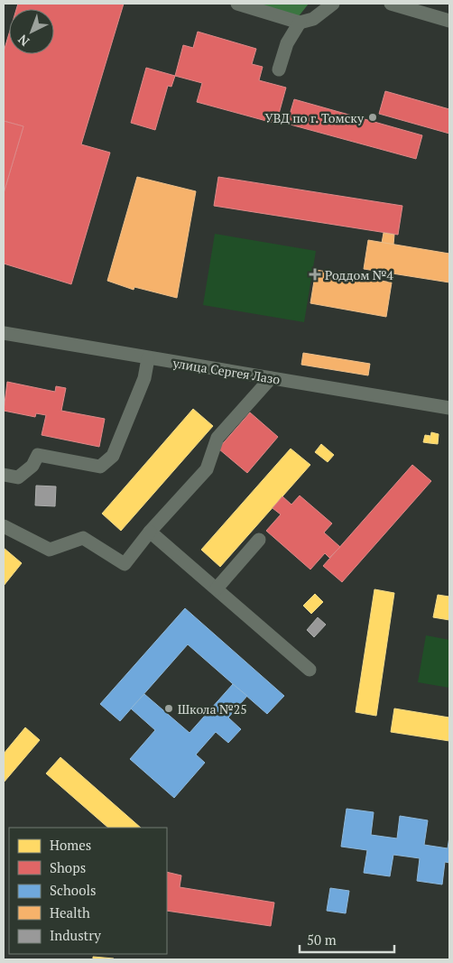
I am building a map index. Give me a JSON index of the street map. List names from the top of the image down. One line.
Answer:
{"streets":{"street":["улица Сергея Лазо"]},"places":{"other":["УВД по г. Томску","Школа №25"],"health":["Роддом №4"]},"legend":["Homes","Shops","Schools","Health","Industry"],"scale_bar":"50 m","north":"bottom left"}
